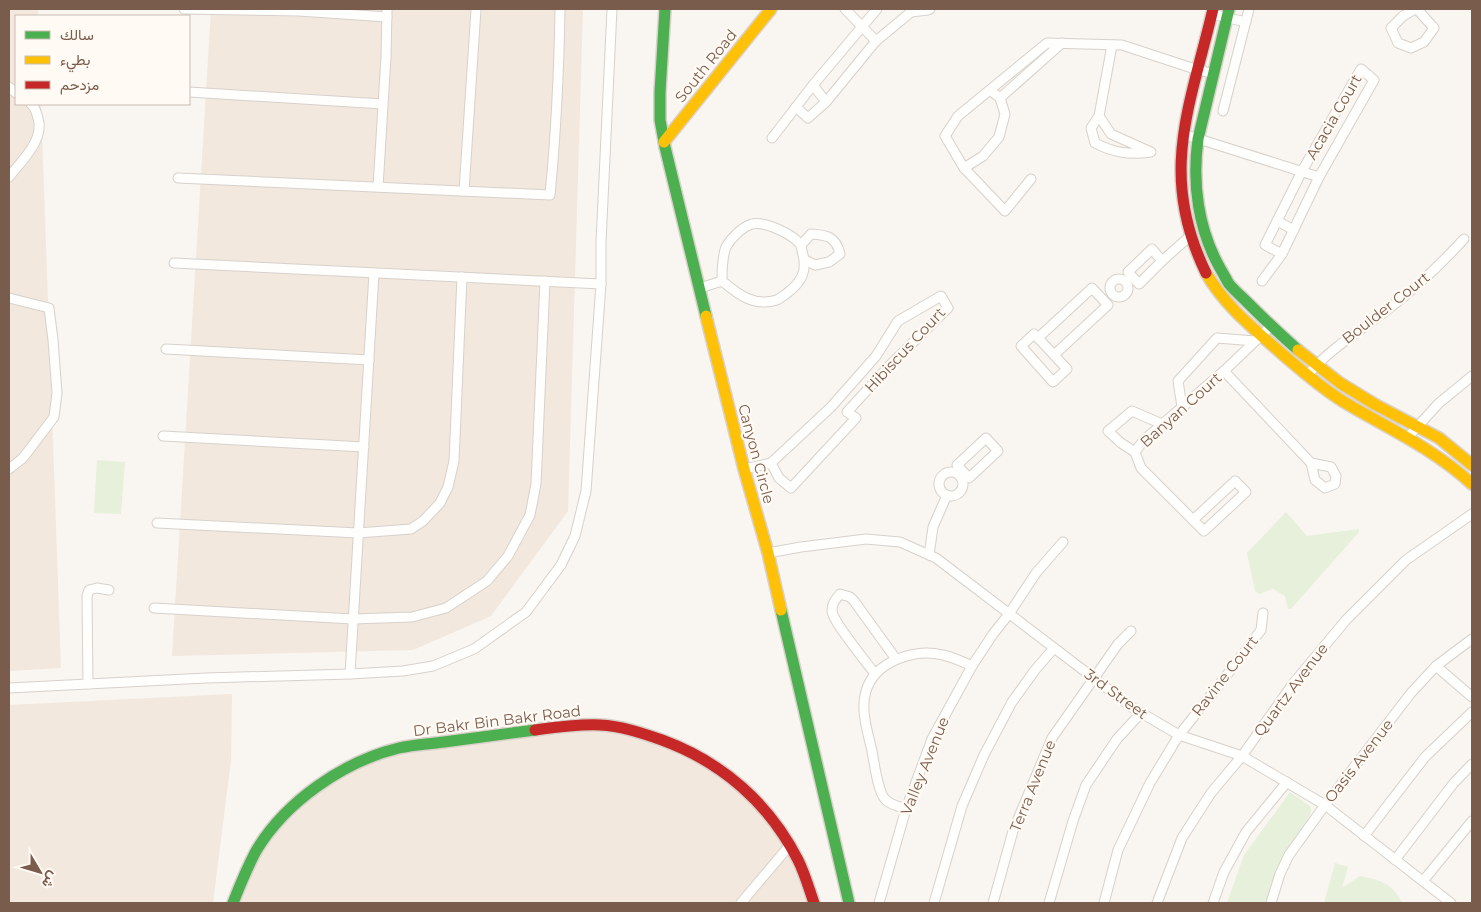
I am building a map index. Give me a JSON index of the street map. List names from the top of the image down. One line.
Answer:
{"streets":{"main road":["South Road","Canyon Circle","Dr Bakr Bin Bakr Road"],"street":["Acacia Court","Boulder Court","Hibiscus Court","Banyan Court","Ravine Court","Quartz Avenue","3rd Street","Oasis Avenue","Valley Avenue","Terra Avenue"]},"crossings":[["South Road","Canyon Circle"],["Canyon Circle","3rd Street"],["Ravine Court","3rd Street"],["Quartz Avenue","3rd Street"],["3rd Street","Oasis Avenue"],["3rd Street","Valley Avenue"],["3rd Street","Terra Avenue"]],"legend":["سالك","بطيء","مزدحم"],"north":"bottom right"}
